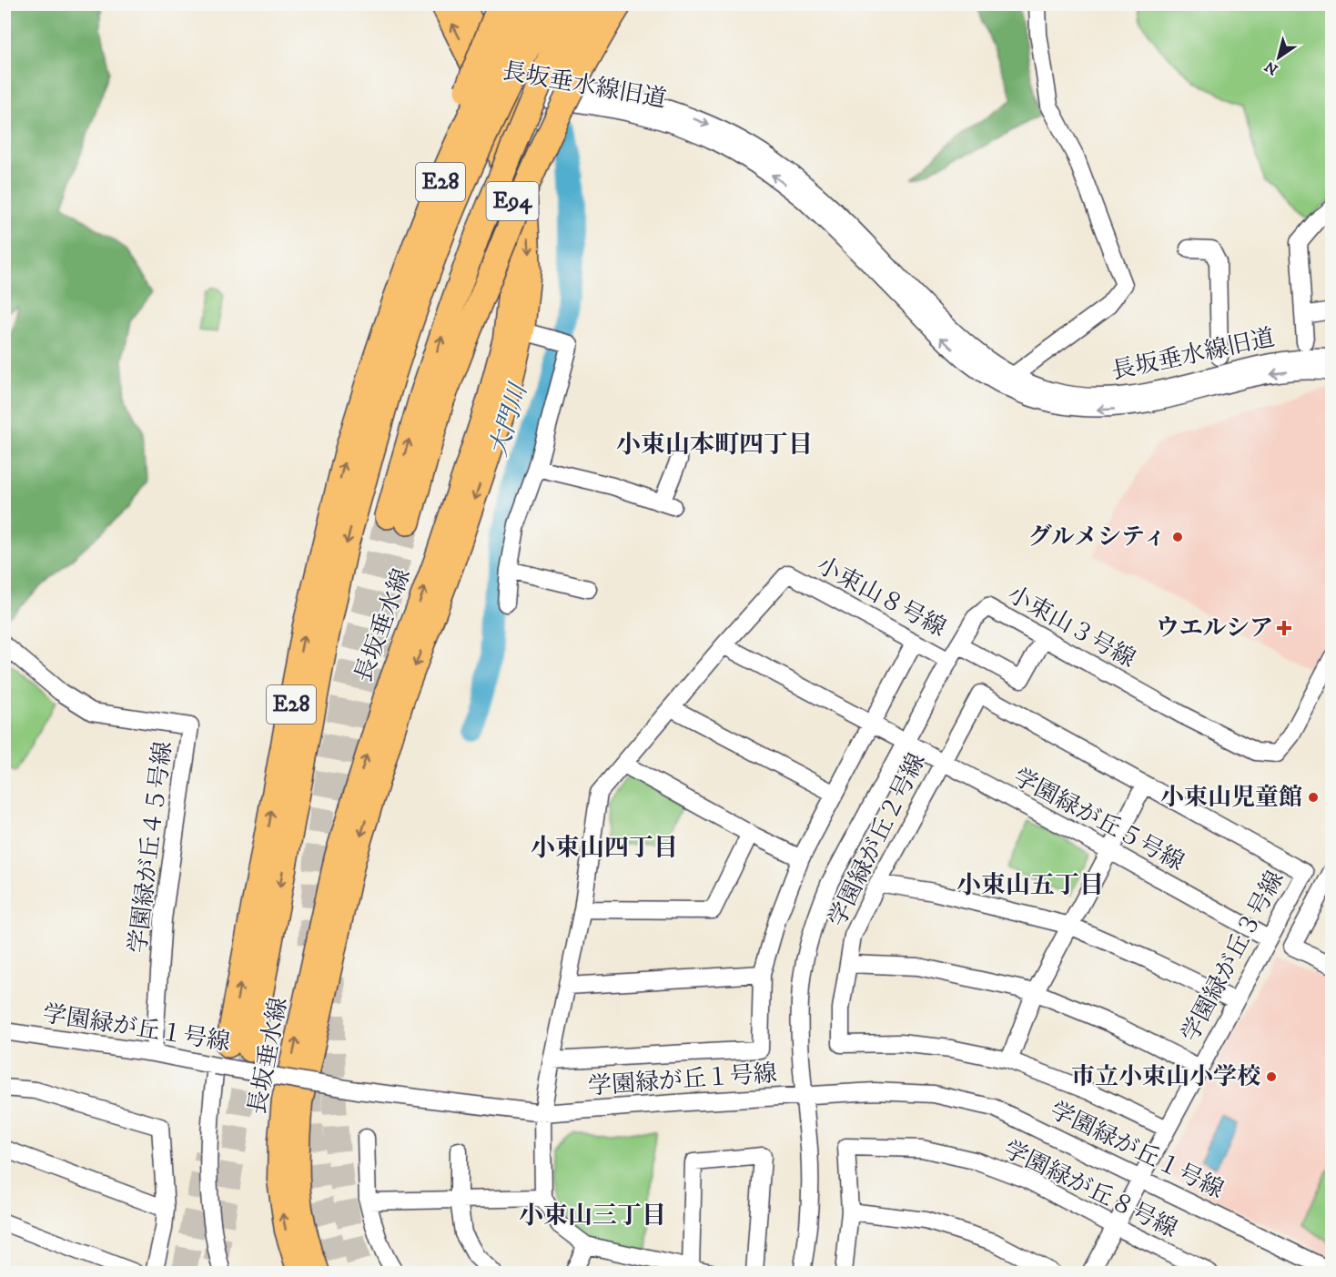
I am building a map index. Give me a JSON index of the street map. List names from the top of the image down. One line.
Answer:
{"streets":{"highway":["E28","E94"],"main road":["長坂垂水線"],"street":["長坂垂水線旧道","小束山８号線","小束山３号線","学園緑が丘５号線","学園緑が丘２号線","学園緑が丘４５号線","学園緑が丘３号線","学園緑が丘１号線","学園緑が丘８号線"]},"crossings":[["長坂垂水線旧道","長坂垂水線"],["小束山８号線","小束山３号線"],["小束山８号線","学園緑が丘５号線"],["小束山３号線","学園緑が丘５号線"],["小束山３号線","学園緑が丘１号線"],["学園緑が丘５号線","学園緑が丘２号線"],["学園緑が丘５号線","学園緑が丘３号線"],["学園緑が丘２号線","学園緑が丘３号線"],["学園緑が丘４５号線","学園緑が丘１号線"],["学園緑が丘３号線","学園緑が丘１号線"],["学園緑が丘３号線","学園緑が丘８号線"]],"districts":["小束山本町四丁目","小束山四丁目","小束山五丁目","小束山三丁目"],"water":["大門川"],"places":{"other":["グルメシティ","小束山児童館","市立小束山小学校"],"health":["ウエルシア"]},"north":"bottom left"}
